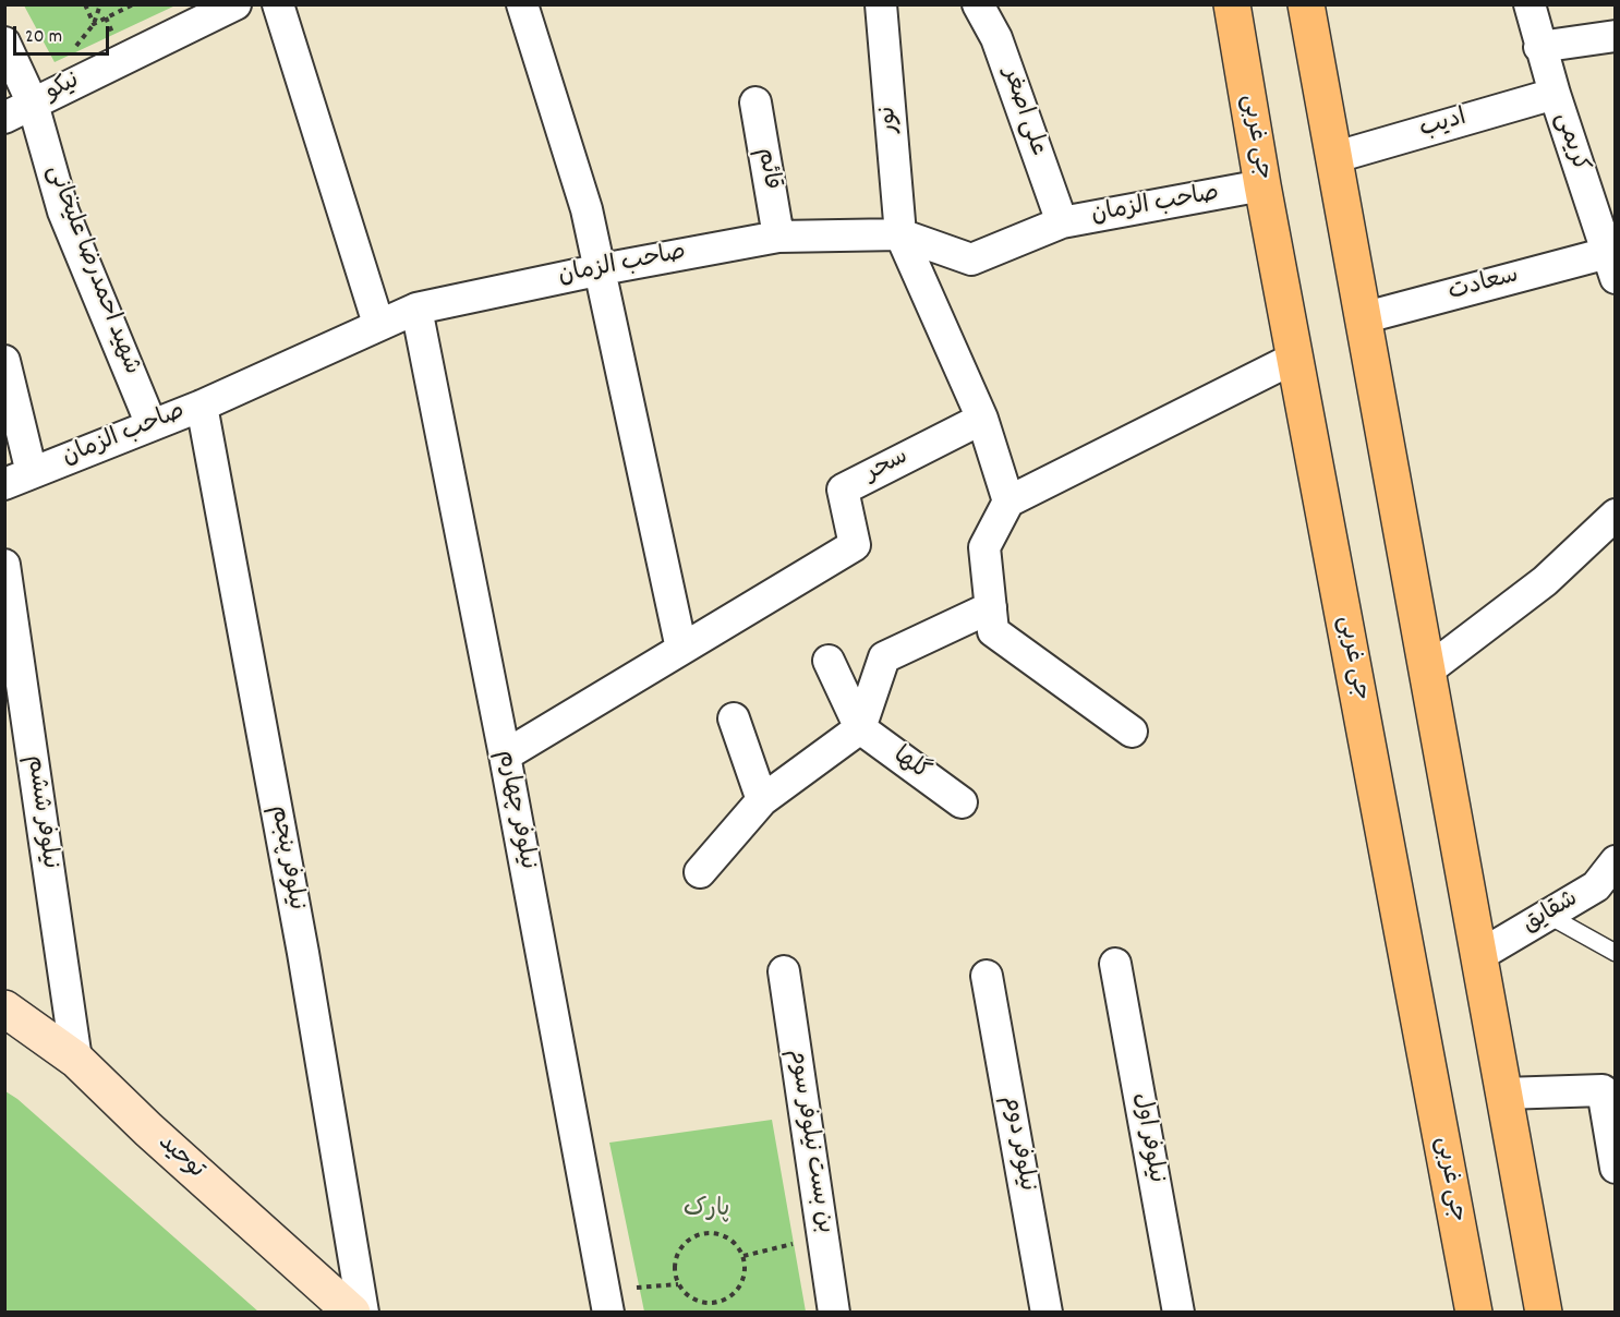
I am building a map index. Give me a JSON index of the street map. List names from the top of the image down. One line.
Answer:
{"streets":{"main road":["جی غربی","توحید"],"street":["نیکو","علی اصغر","نور","ادیب","کریمی","قائم","صاحب الزمان","شهید احمدرضا علیخانی","سعادت","سحر","گلها","نیلوفر چهارم","نیلوفر ششم","نیلوفر پنجم","شقایق","نیلوفر اول","بن بست نیلوفر سوم","نیلوفر دوم"]},"crossings":[["نیکو","شهید احمدرضا علیخانی"],["علی اصغر","صاحب الزمان"],["نور","صاحب الزمان"],["نور","سحر"],["ادیب","کریمی"],["جی غربی","صاحب الزمان"],["کریمی","سعادت"],["قائم","صاحب الزمان"],["صاحب الزمان","شهید احمدرضا علیخانی"],["صاحب الزمان","نیلوفر چهارم"],["صاحب الزمان","نیلوفر پنجم"],["سحر","نیلوفر چهارم"],["نیلوفر ششم","توحید"]],"parks":["پارک"],"scale_bar":"20 m"}
